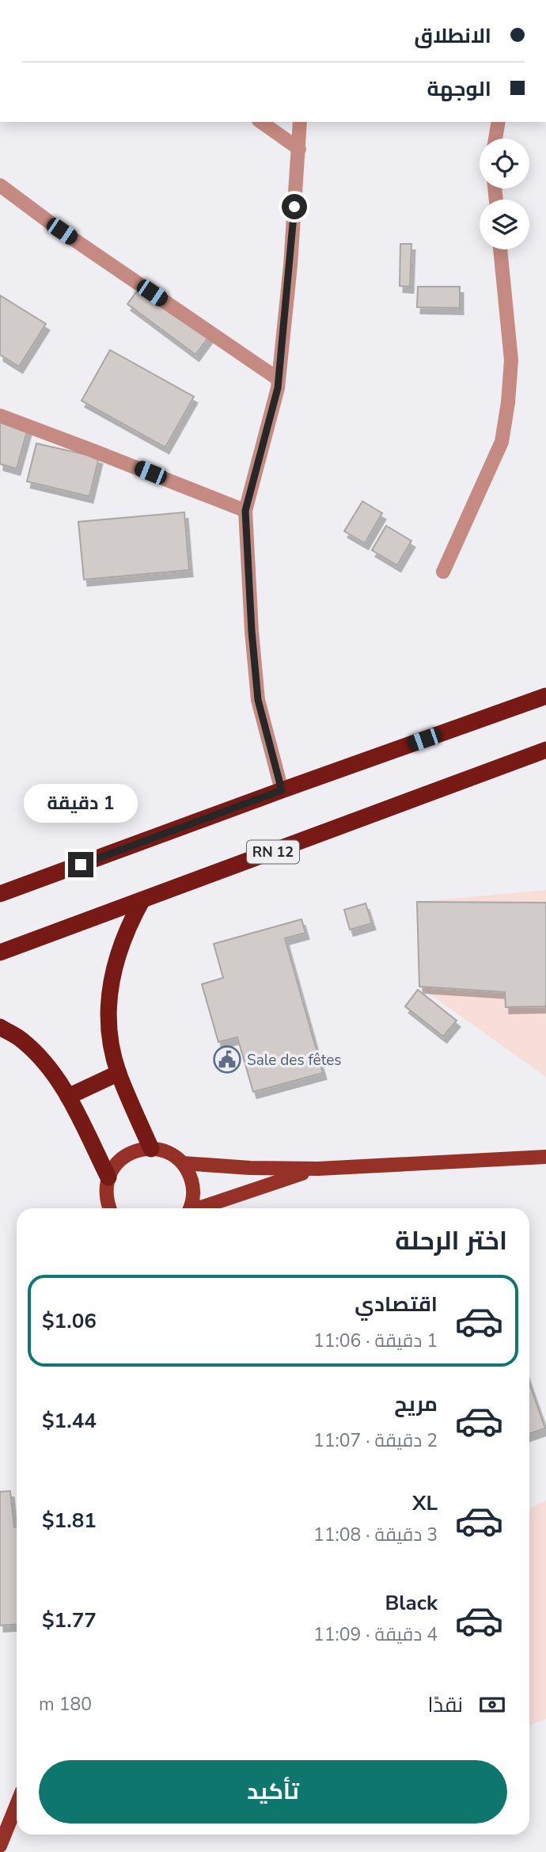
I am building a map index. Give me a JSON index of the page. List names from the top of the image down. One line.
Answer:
{"streets":{"highway":["RN 12"]},"places":{"public building":["Sale des fêtes"]},"page":{"banner":["الانطلاق","الوجهة"],"bubble":"1 دقيقة","heading":"اختر الرحلة","list":[{"name":"اقتصادي","note":"1 دقيقة · 11:06","value":"$1.06"},{"name":"مريح","note":"2 دقيقة · 11:07","value":"$1.44"},{"name":"XL","note":"3 دقيقة · 11:08","value":"$1.81"},{"name":"Black","note":"4 دقيقة · 11:09","value":"$1.77"}],"pay":["نقدًا","180 m"],"buttons":"تأكيد"}}
